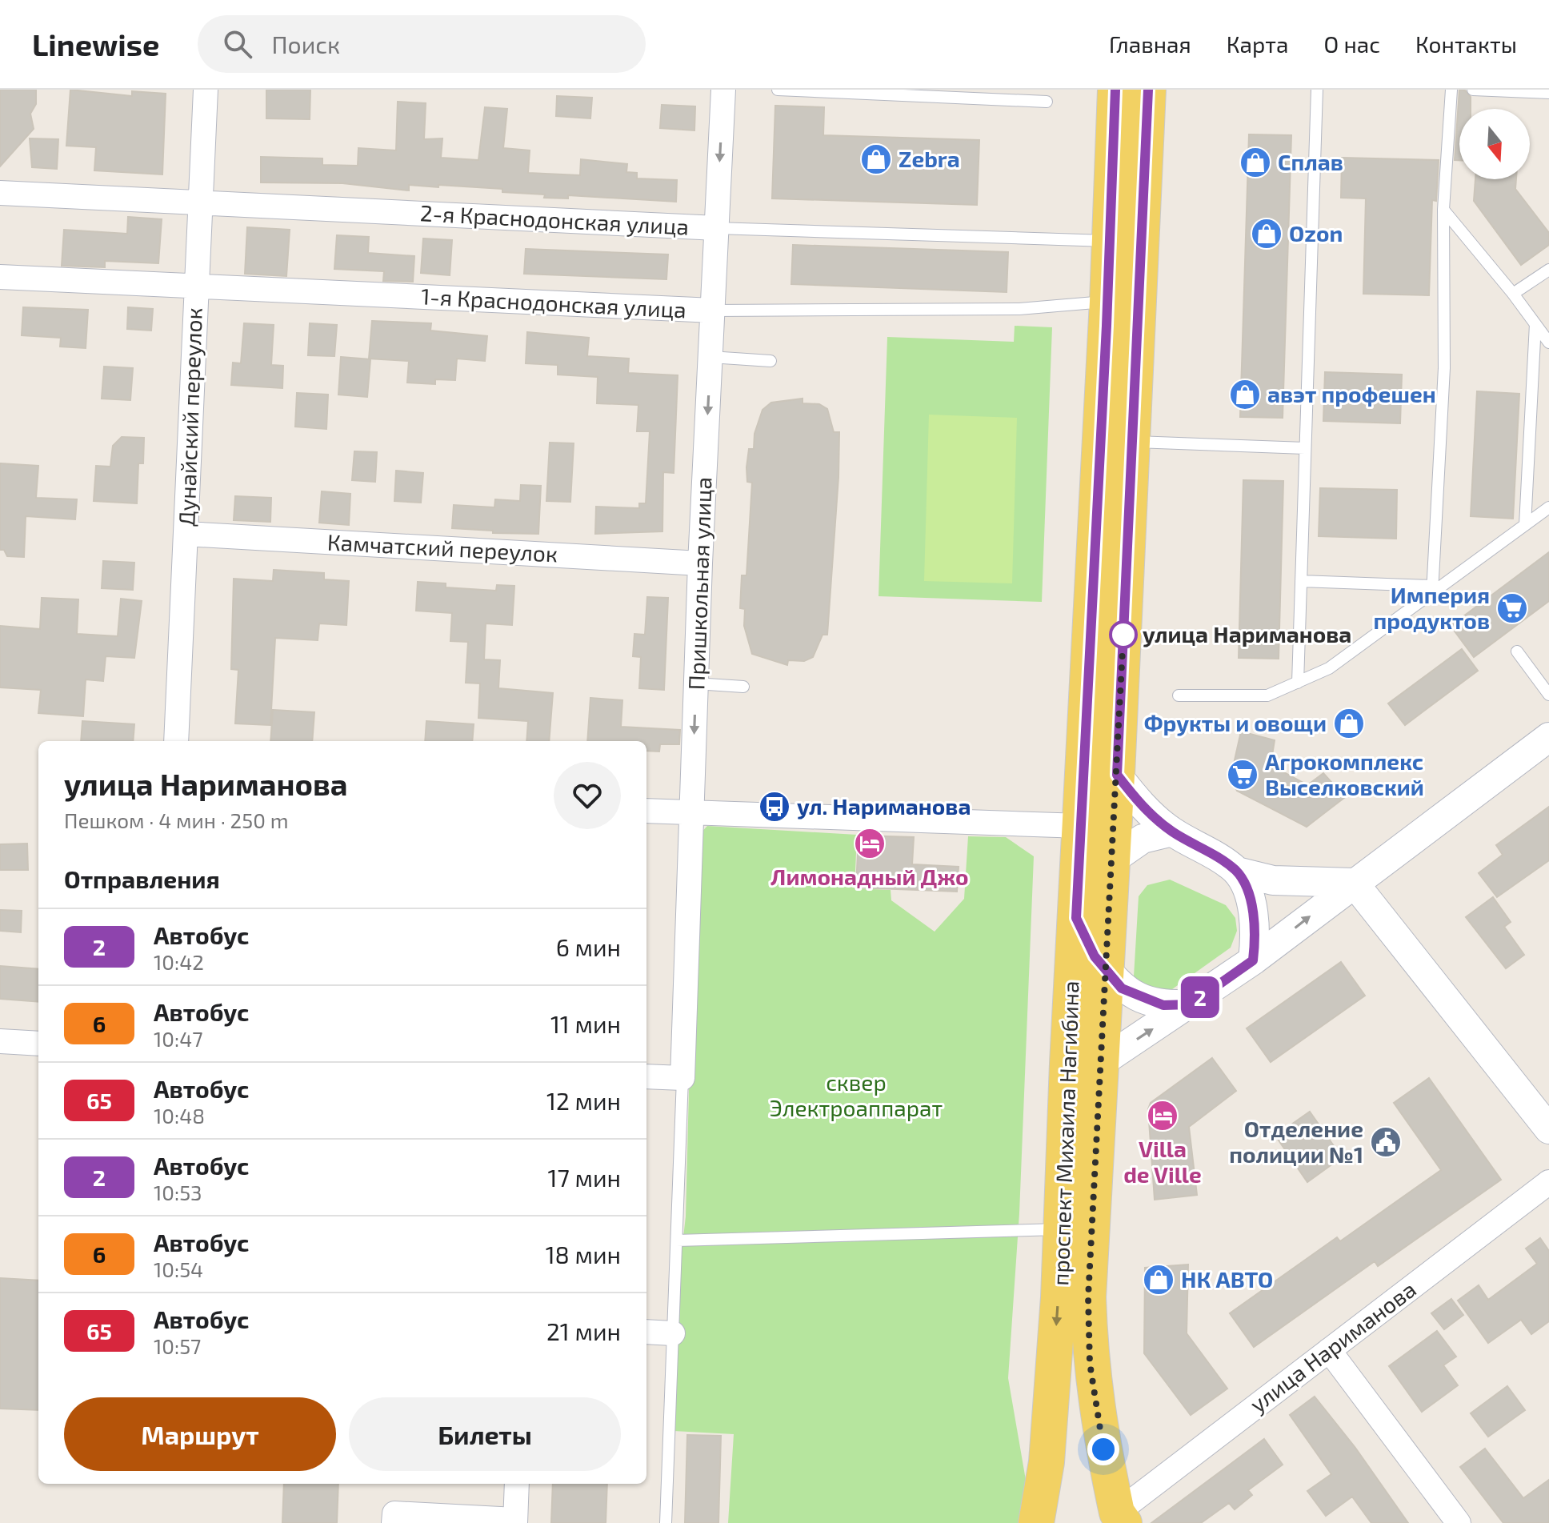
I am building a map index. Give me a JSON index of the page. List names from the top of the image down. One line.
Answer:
{"streets":{"main road":["проспект Михаила Нагибина"],"street":["2-я Краснодонская улица","1-я Краснодонская улица","Дунайский переулок","Камчатский переулок","Пришкольная улица","улица Нариманова"]},"crossings":[["2-я Краснодонская улица","Дунайский переулок"],["2-я Краснодонская улица","Пришкольная улица"],["2-я Краснодонская улица","проспект Михаила Нагибина"],["1-я Краснодонская улица","Дунайский переулок"],["1-я Краснодонская улица","Пришкольная улица"],["1-я Краснодонская улица","проспект Михаила Нагибина"],["Дунайский переулок","Камчатский переулок"],["Камчатский переулок","Пришкольная улица"],["проспект Михаила Нагибина","улица Нариманова"]],"one_way":["Пришкольная улица"],"parks":["cквер Электроаппарат"],"places":{"shop":["Zebra","Сплав","Ozon","авэт профешен","Фрукты и овощи","НК АВТО"],"supermarket":["Империя продуктов","Агрокомплекс Выселковский"],"other":["улица Нариманова"],"bus stop":["ул. Нариманова"],"hotel":["Лимонадный Джо","Villa de Ville"],"public building":["Отделение полиции №1"]},"lines":["bus line 2"],"north":"bottom","page":{"header":"Linewise","search":"Поиск","nav":["Главная","Карта","О нас","Контакты"],"on_map":"2","heading":[["улица Нариманова","Пешком · 4 мин · 250 m"],"Отправления"],"list":[{"mark":"2","name":"Автобус","note":"10:42","value":"6 мин"},{"mark":"6","name":"Автобус","note":"10:47","value":"11 мин"},{"mark":"65","name":"Автобус","note":"10:48","value":"12 мин"},{"mark":"2","name":"Автобус","note":"10:53","value":"17 мин"},{"mark":"6","name":"Автобус","note":"10:54","value":"18 мин"},{"mark":"65","name":"Автобус","note":"10:57","value":"21 мин"}],"buttons":["Маршрут","Билеты"]}}
